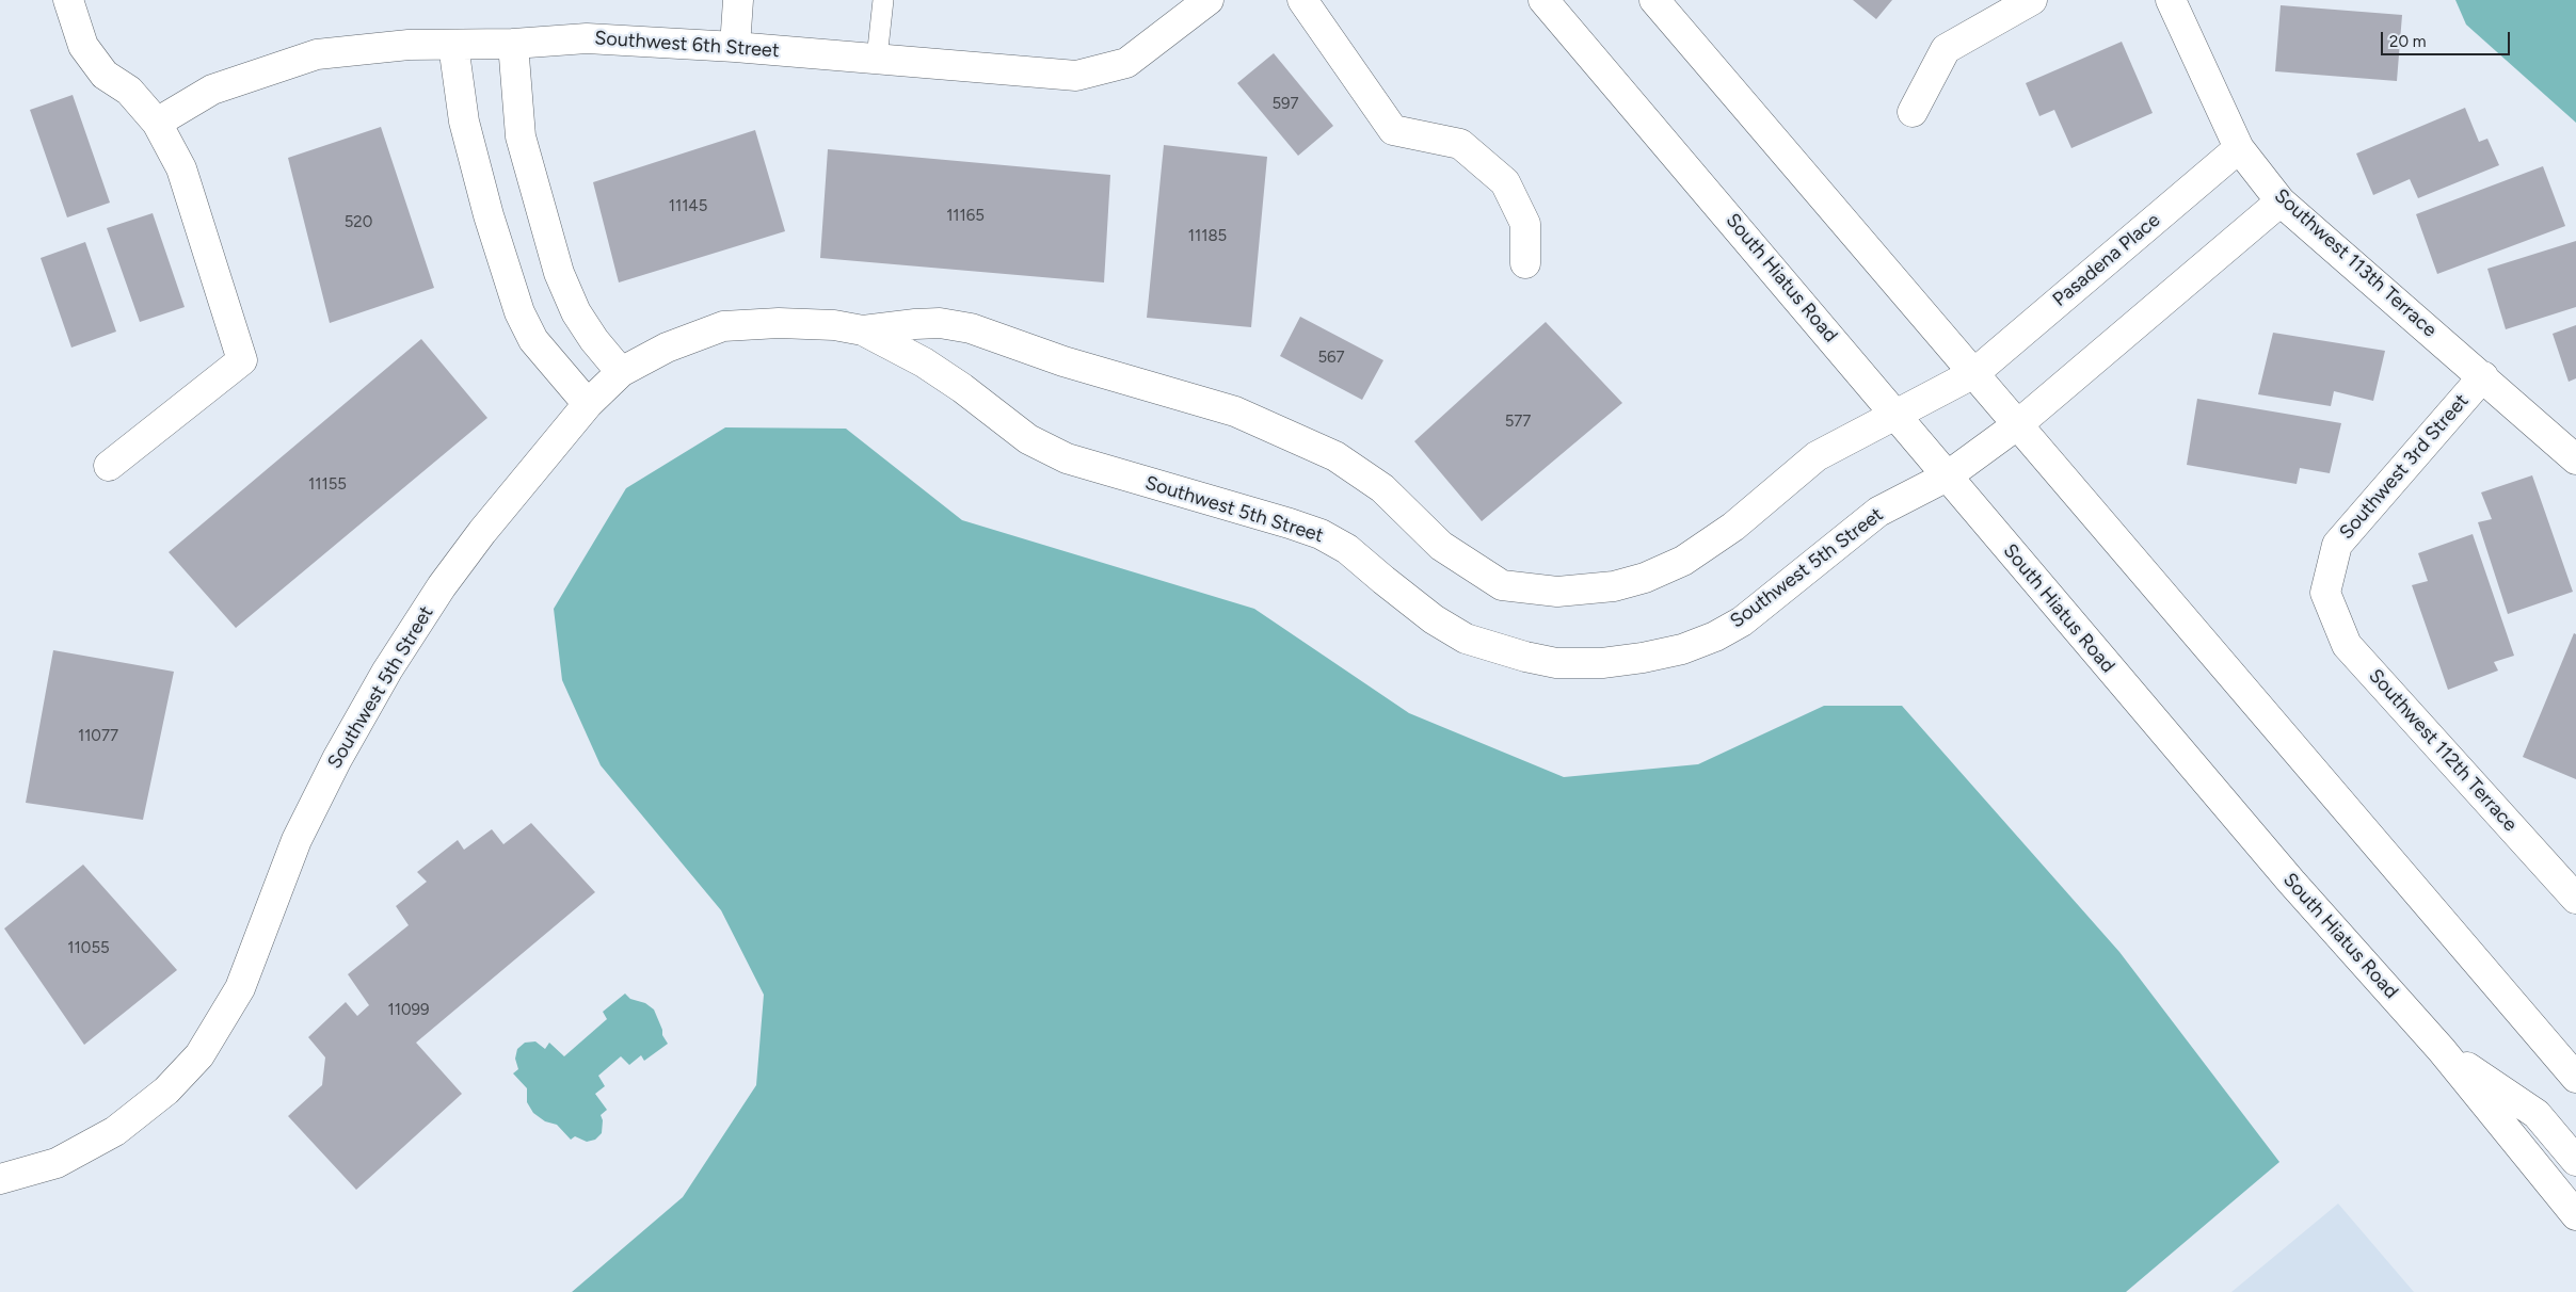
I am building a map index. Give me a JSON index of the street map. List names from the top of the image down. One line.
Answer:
{"streets":{"street":["Southwest 6th Street","Pasadena Place","Southwest 113th Terrace","South Hiatus Road","Southwest 3rd Street","Southwest 5th Street","Southwest 112th Terrace"]},"crossings":[["Pasadena Place","Southwest 113th Terrace"],["Pasadena Place","Southwest 5th Street"],["Southwest 113th Terrace","Southwest 3rd Street"],["South Hiatus Road","Southwest 5th Street"],["Southwest 3rd Street","Southwest 112th Terrace"]],"house_numbers":["597","11145","11165","520","11185","567","577","11155","11077","11055","11099"],"scale_bar":"20 m"}
